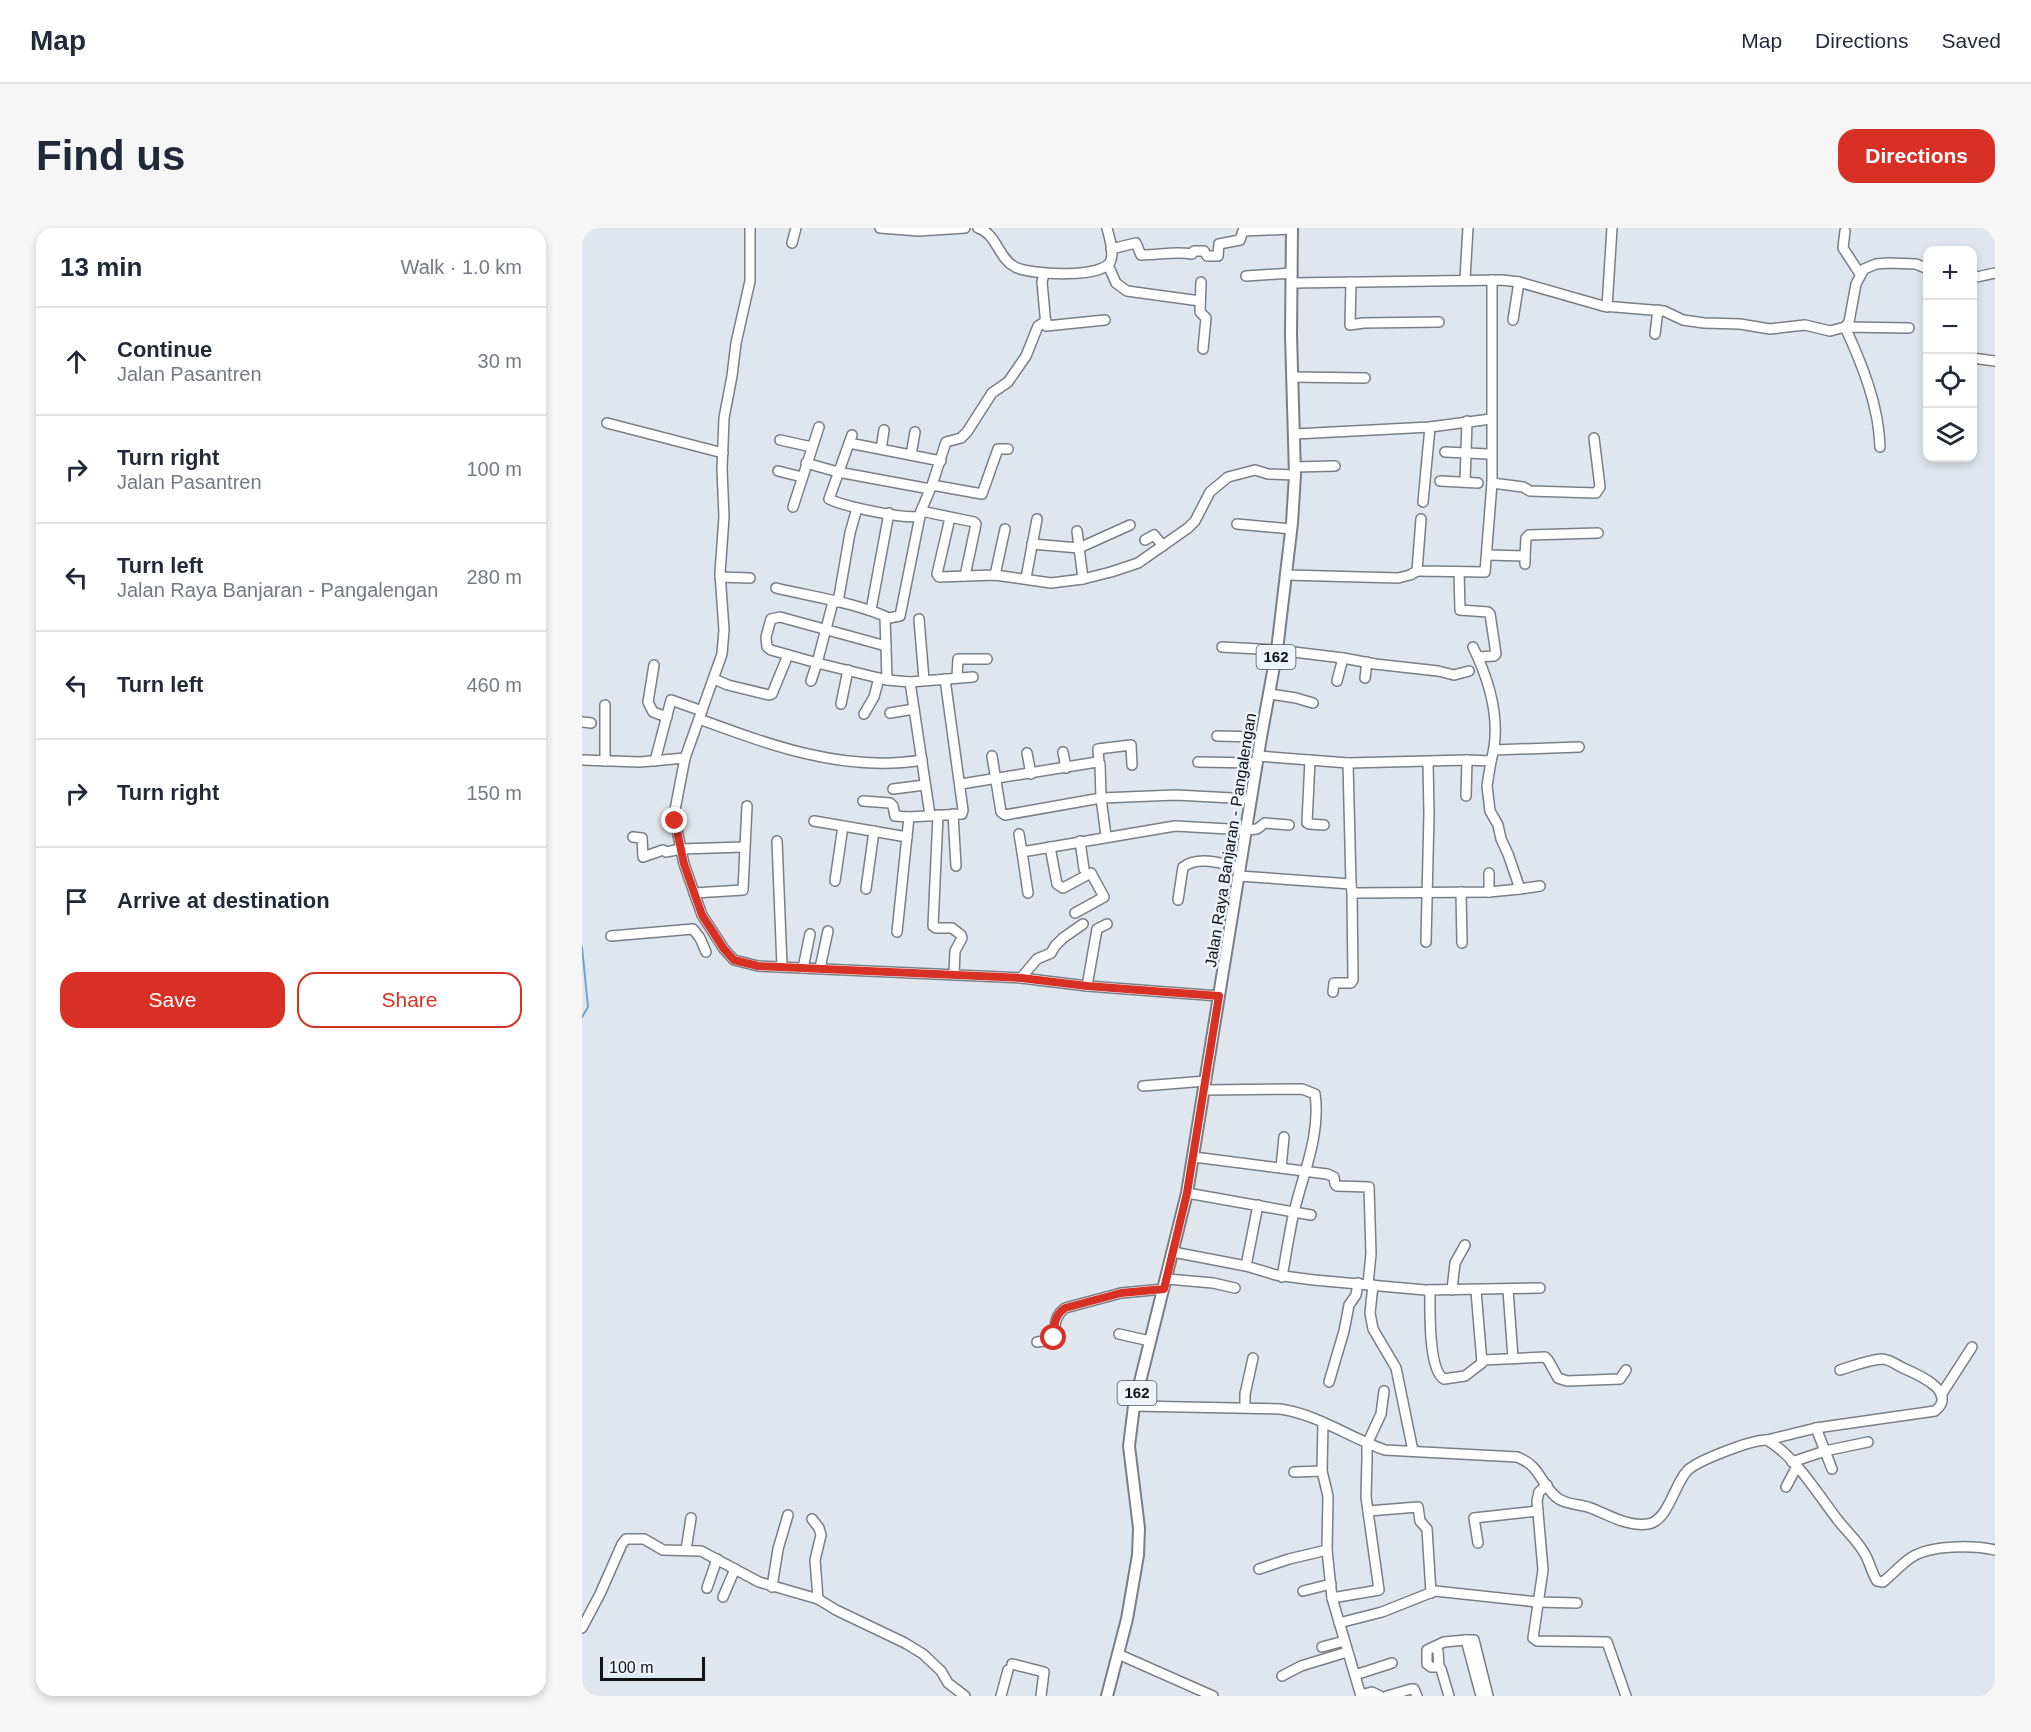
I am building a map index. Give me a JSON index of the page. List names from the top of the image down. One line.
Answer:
{"streets":{"main road":["162","Jalan Raya Banjaran - Pangalengan"]},"scale_bar":"100 m","page":{"header":"Map","nav":["Map","Directions","Saved"],"buttons":["Directions",["Save","Share"]],"title":"Find us","heading":["13 min","Walk · 1.0 km"],"map_buttons":["+","−"],"list":[["Continue","Jalan Pasantren","30 m"],["Turn right","Jalan Pasantren","100 m"],["Turn left","Jalan Raya Banjaran - Pangalengan","280 m"],["Turn left","460 m"],["Turn right","150 m"],"Arrive at destination"],"scale":"100 m"}}
